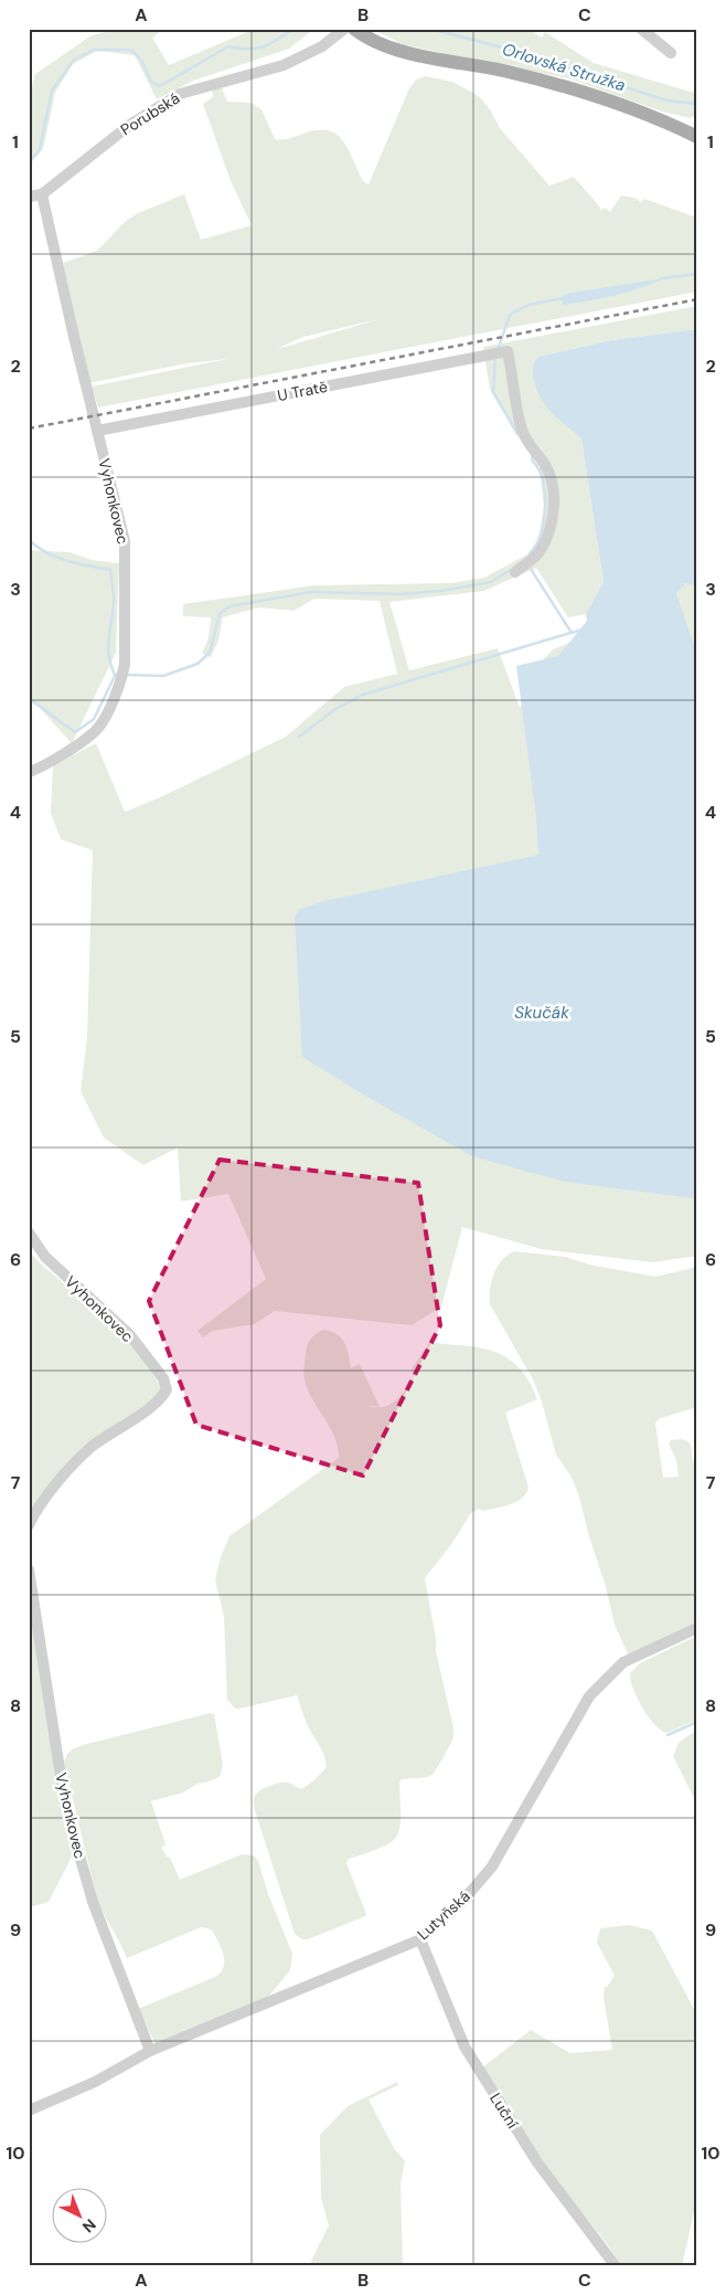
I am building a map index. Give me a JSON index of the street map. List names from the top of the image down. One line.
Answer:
{"streets":{"street":["Porubská","U Tratě","Vyhonkovec","Lutyňská","Luční"]},"crossings":[["Porubská","Vyhonkovec"],["U Tratě","Vyhonkovec"],["Vyhonkovec","Lutyňská"],["Lutyňská","Luční"]],"water":["Orlovská Stružka","Skučák"],"north":"bottom right","grid":{"columns":["A","B","C"],"rows":["1","2","3","4","5","6","7","8","9","10"]}}
